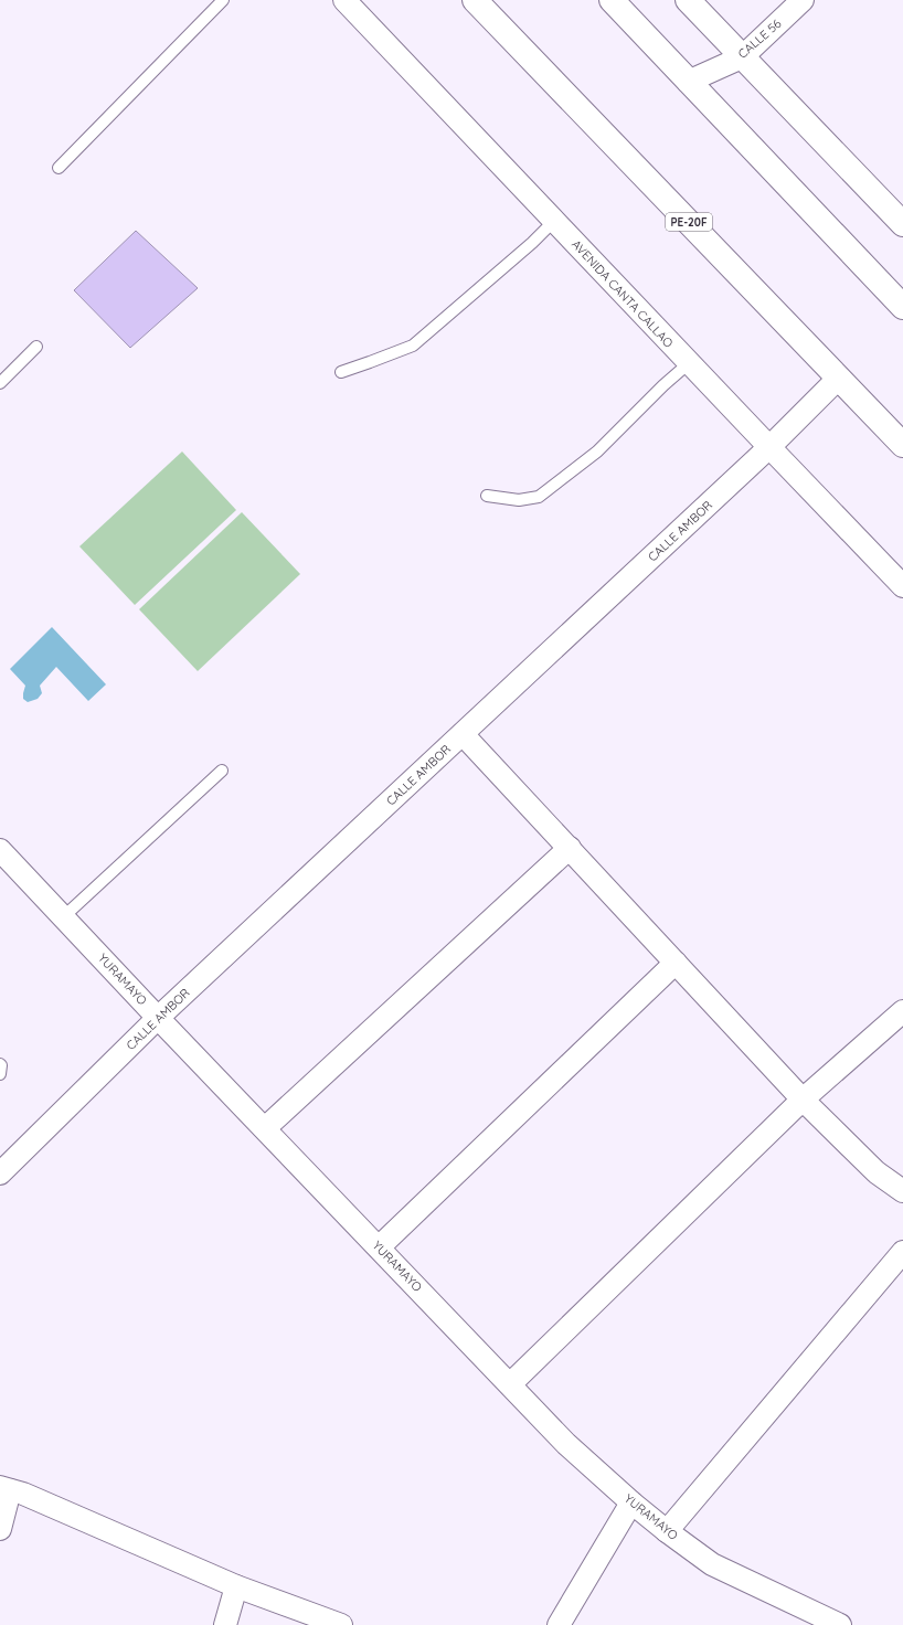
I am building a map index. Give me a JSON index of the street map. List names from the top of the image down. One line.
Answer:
{"streets":{"main road":["PE-20F"],"street":["CALLE 56","AVENIDA CANTA CALLAO","CALLE AMBOR","YURAMAYO"]},"crossings":[["PE-20F","CALLE AMBOR"],["AVENIDA CANTA CALLAO","CALLE AMBOR"],["CALLE AMBOR","YURAMAYO"]]}
